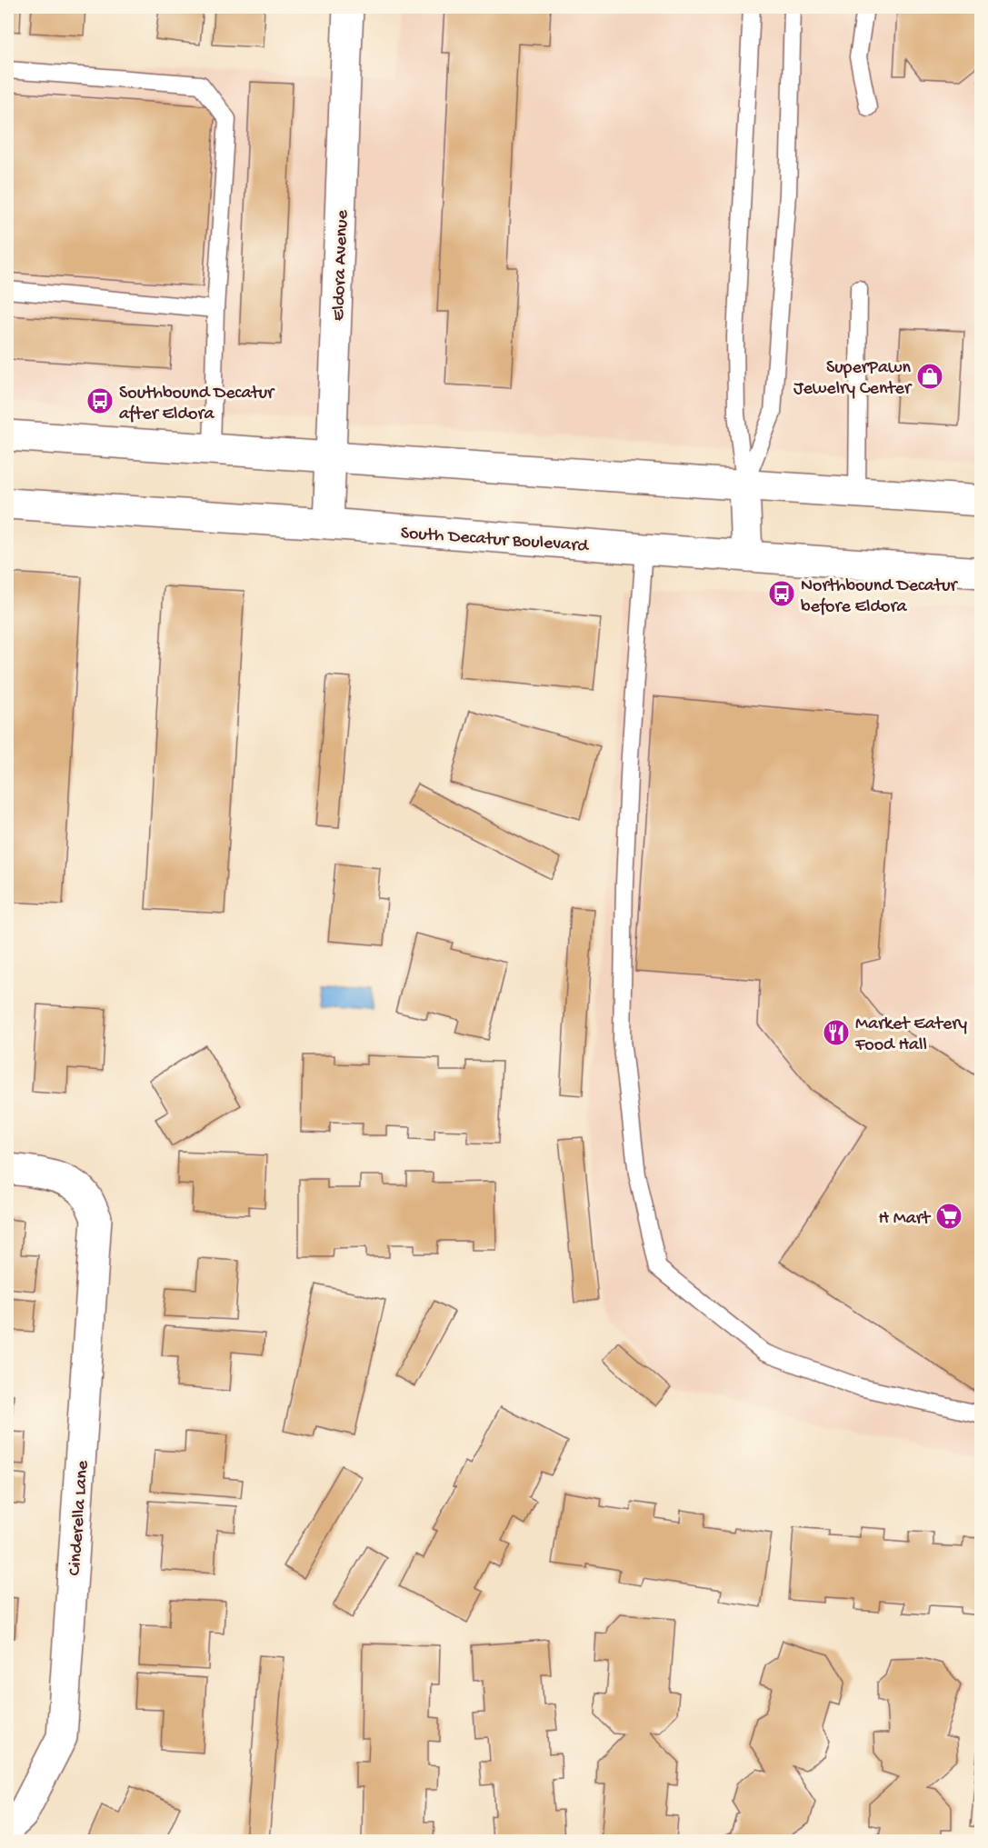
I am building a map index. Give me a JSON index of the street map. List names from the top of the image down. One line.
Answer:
{"streets":{"main road":["Eldora Avenue","South Decatur Boulevard","Cinderella Lane"]},"crossings":[["Eldora Avenue","South Decatur Boulevard"]],"places":{"shop":["SuperPawn Jewelry Center"],"bus stop":["Southbound Decatur after Eldora","Northbound Decatur before Eldora"],"restaurant":["Market Eatery Food Hall"],"supermarket":["H Mart"]}}
